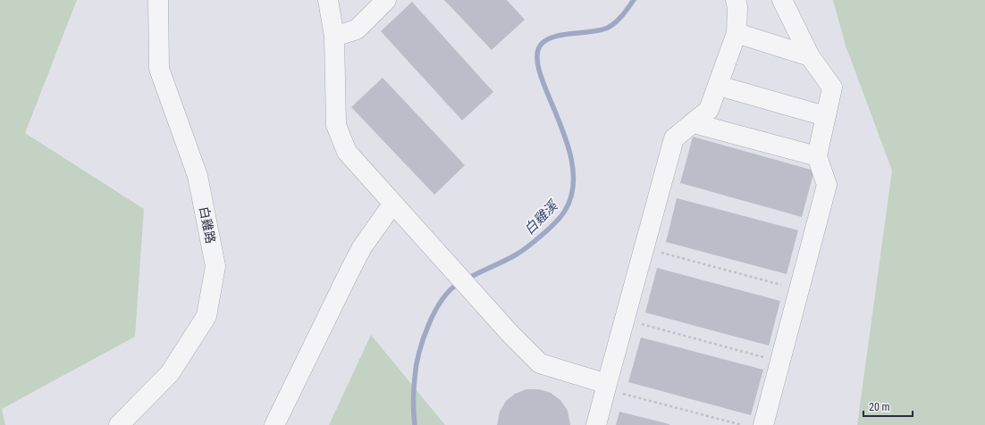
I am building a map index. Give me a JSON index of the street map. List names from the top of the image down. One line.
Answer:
{"streets":{"street":["白雞路"]},"water":["白雞溪"],"scale_bar":"20 m"}
